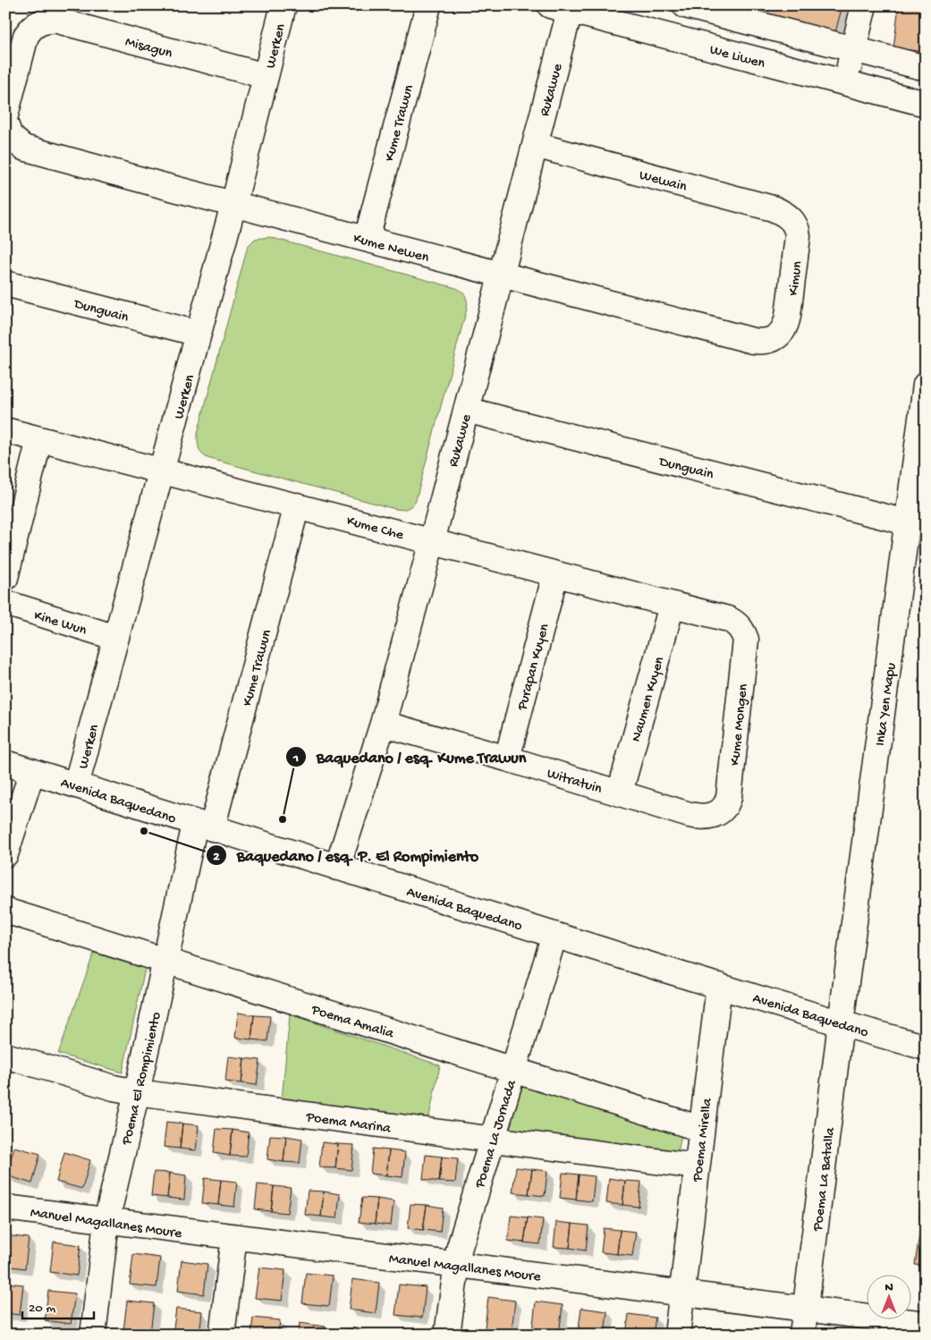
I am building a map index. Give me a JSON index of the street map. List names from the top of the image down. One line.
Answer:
{"streets":{"street":["Misagun","Werken","We Liwen","Rukawue","Kume Trawun","Wewain","Kume Newen","Kimun","Dunguain","Kume Che","Kine Wun","Purapan Kuyen","Naumen Kuyen","Inka Yen Mapu","Kume Mongen","Witratuin","Avenida Baquedano","Poema Amalia","Poema El Rompimiento","Poema Marina","Poema La Jornada","Poema Mirella","Poema La Batalla","Manuel Magallanes Moure"]},"crossings":[["Misagun","Werken"],["Misagun","Kume Newen"],["Werken","Kume Newen"],["Werken","Dunguain"],["Werken","Kume Che"],["Werken","Kine Wun"],["Werken","Avenida Baquedano"],["We Liwen","Rukawue"],["Rukawue","Wewain"],["Rukawue","Kume Newen"],["Rukawue","Dunguain"],["Rukawue","Kume Che"],["Rukawue","Witratuin"],["Rukawue","Avenida Baquedano"],["Kume Trawun","Kume Newen"],["Kume Trawun","Kume Che"],["Kume Trawun","Avenida Baquedano"],["Kume Trawun","Poema El Rompimiento"],["Wewain","Kimun"],["Kume Newen","Kimun"],["Dunguain","Inka Yen Mapu"],["Kume Che","Purapan Kuyen"],["Kume Che","Naumen Kuyen"],["Kume Che","Kume Mongen"],["Purapan Kuyen","Witratuin"],["Naumen Kuyen","Witratuin"],["Inka Yen Mapu","Avenida Baquedano"],["Inka Yen Mapu","Poema La Batalla"],["Kume Mongen","Witratuin"],["Avenida Baquedano","Poema El Rompimiento"],["Avenida Baquedano","Poema La Jornada"],["Avenida Baquedano","Poema Mirella"],["Avenida Baquedano","Poema La Batalla"],["Poema Amalia","Poema El Rompimiento"],["Poema Amalia","Poema La Jornada"],["Poema Amalia","Poema Mirella"],["Poema El Rompimiento","Poema Marina"],["Poema El Rompimiento","Manuel Magallanes Moure"],["Poema Marina","Poema La Jornada"],["Poema Marina","Poema Mirella"],["Poema La Jornada","Manuel Magallanes Moure"],["Poema Mirella","Manuel Magallanes Moure"],["Poema La Batalla","Manuel Magallanes Moure"]],"places":["Baquedano / esq. Kume Trawun","Baquedano / esq. P. El Rompimiento"],"scale_bar":"20 m","north":"top"}
